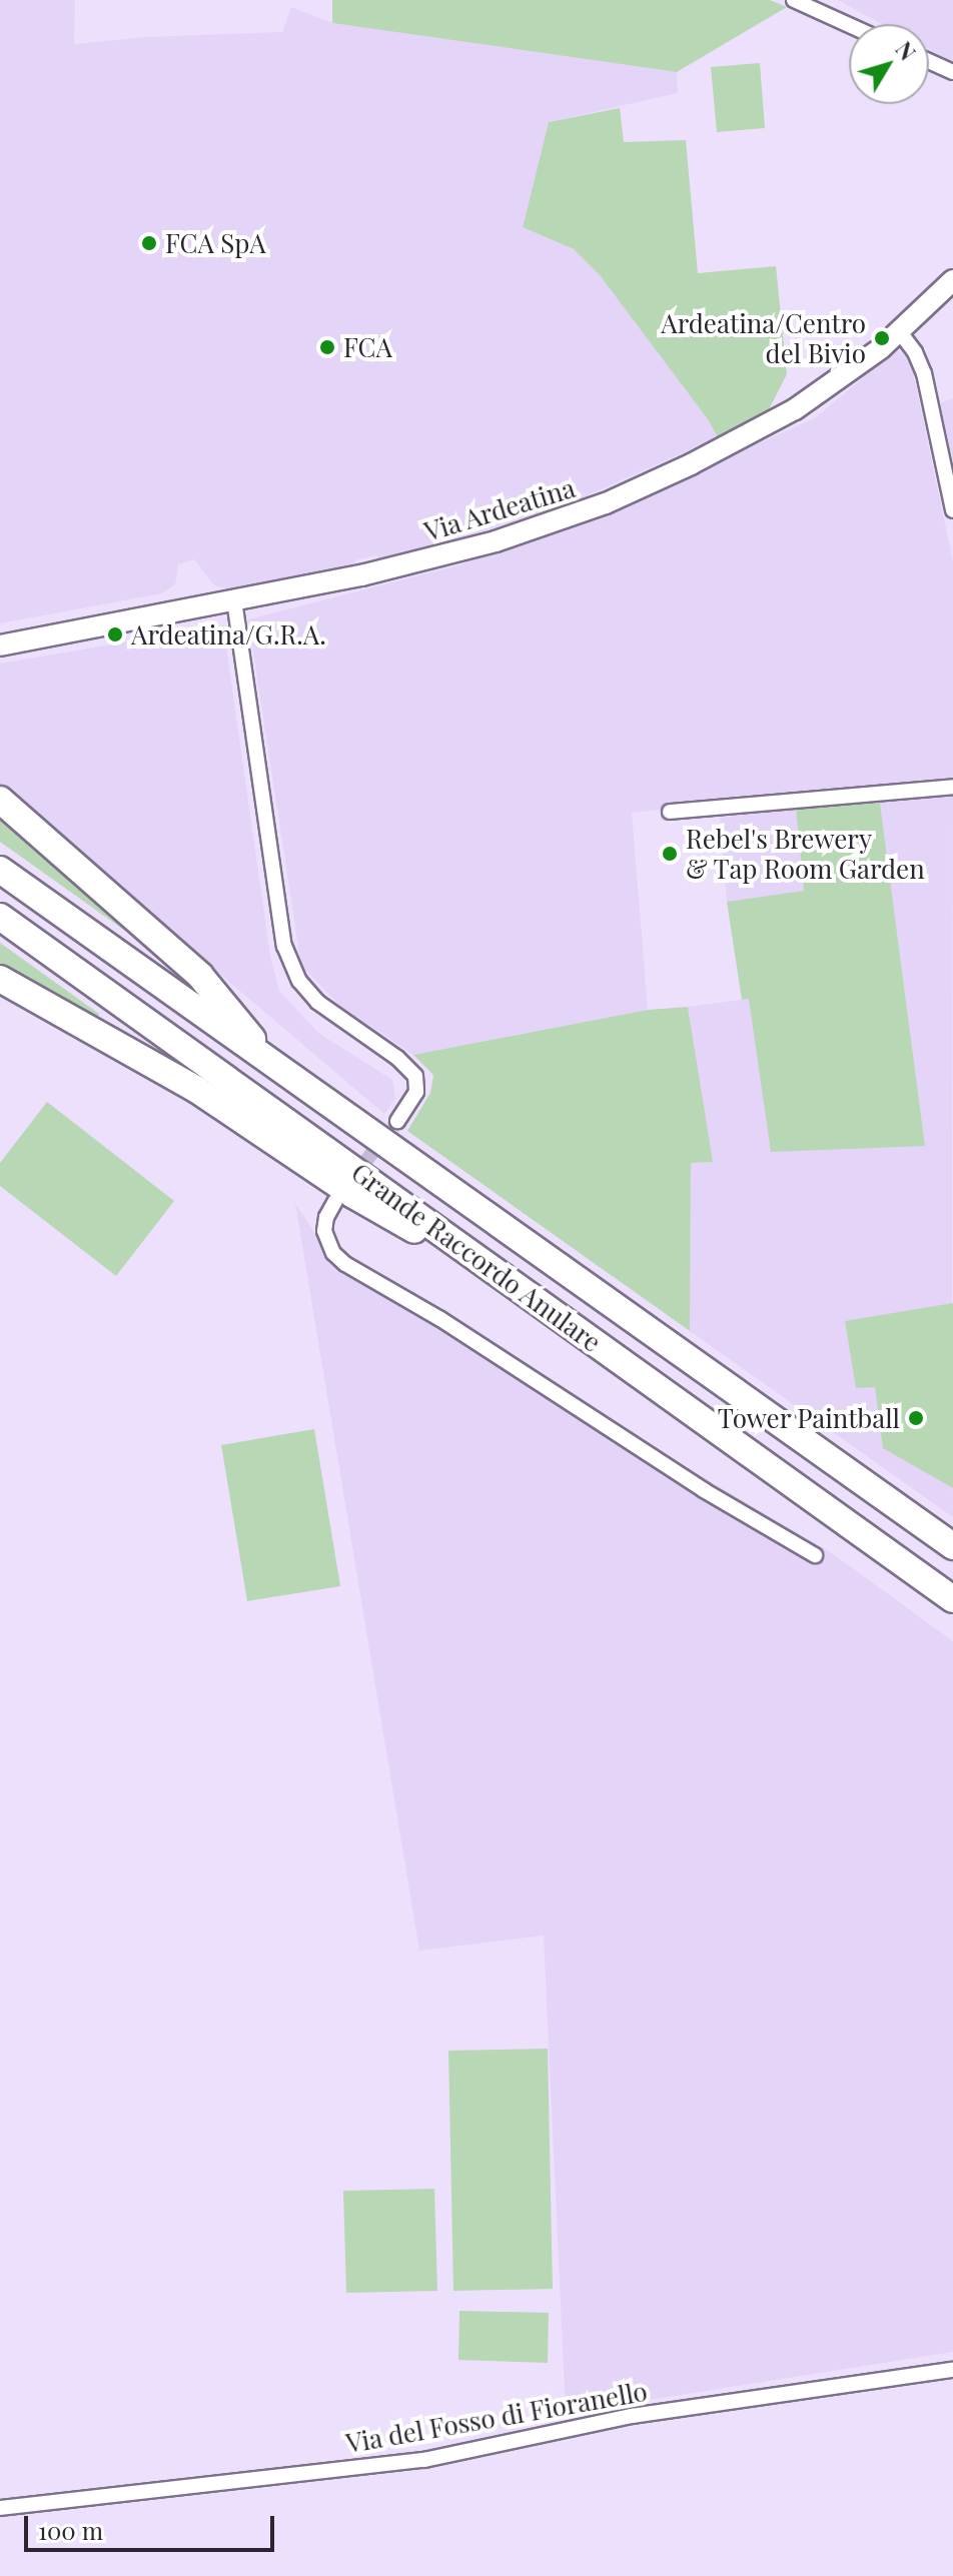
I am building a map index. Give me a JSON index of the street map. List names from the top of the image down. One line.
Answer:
{"streets":{"highway":["Grande Raccordo Anulare"],"main road":["Via Ardeatina"],"street":["Via del Fosso di Fioranello"]},"places":["FCA SpA","Ardeatina/Centro del Bivio","FCA","Ardeatina/G.R.A.","Rebel's Brewery & Tap Room Garden","Tower Paintball"],"scale_bar":"100 m","north":"top right"}
